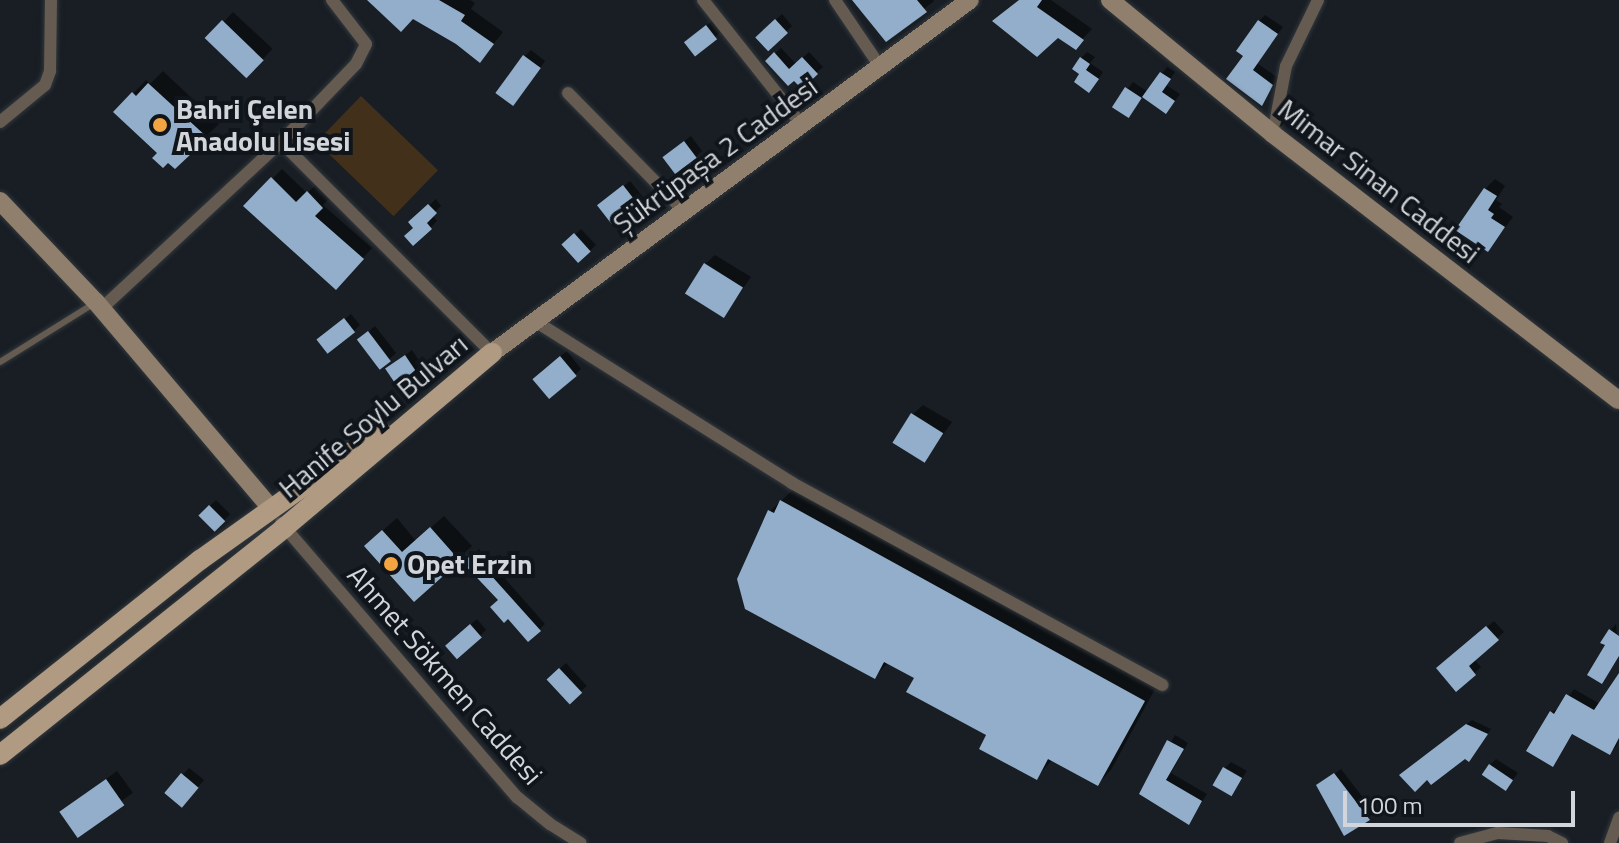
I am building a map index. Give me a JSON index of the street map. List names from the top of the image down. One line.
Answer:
{"streets":{"main road":["Hanife Soylu Bulvarı"],"street":["Şükrüpaşa 2 Caddesi","Mimar Sinan Caddesi","Ahmet Sökmen Caddesi"]},"crossings":[["Şükrüpaşa 2 Caddesi","Hanife Soylu Bulvarı"],["Hanife Soylu Bulvarı","Ahmet Sökmen Caddesi"]],"places":["Bahri Çelen Anadolu Lisesi","Opet Erzin"],"scale_bar":"100 m"}
